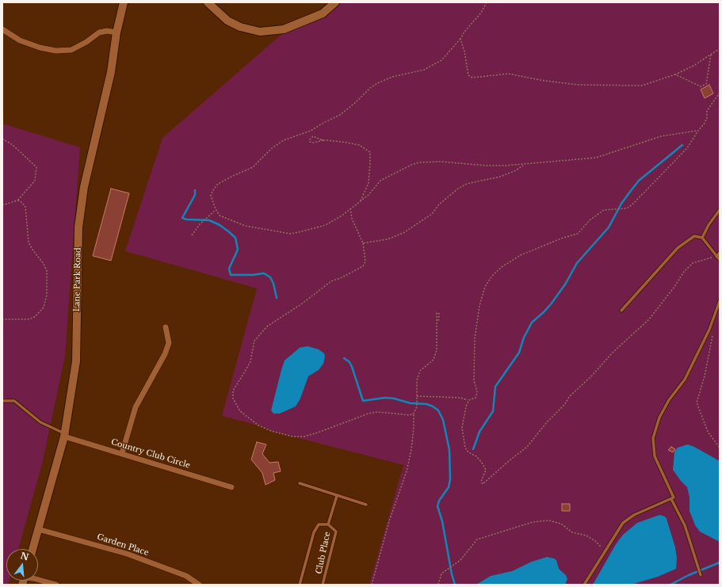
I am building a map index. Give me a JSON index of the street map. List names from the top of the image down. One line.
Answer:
{"streets":{"street":["Lane Park Road","Country Club Circle","Garden Place"],"lane":["Club Place"]},"crossings":[["Lane Park Road","Country Club Circle"],["Lane Park Road","Garden Place"]],"north":"top"}
